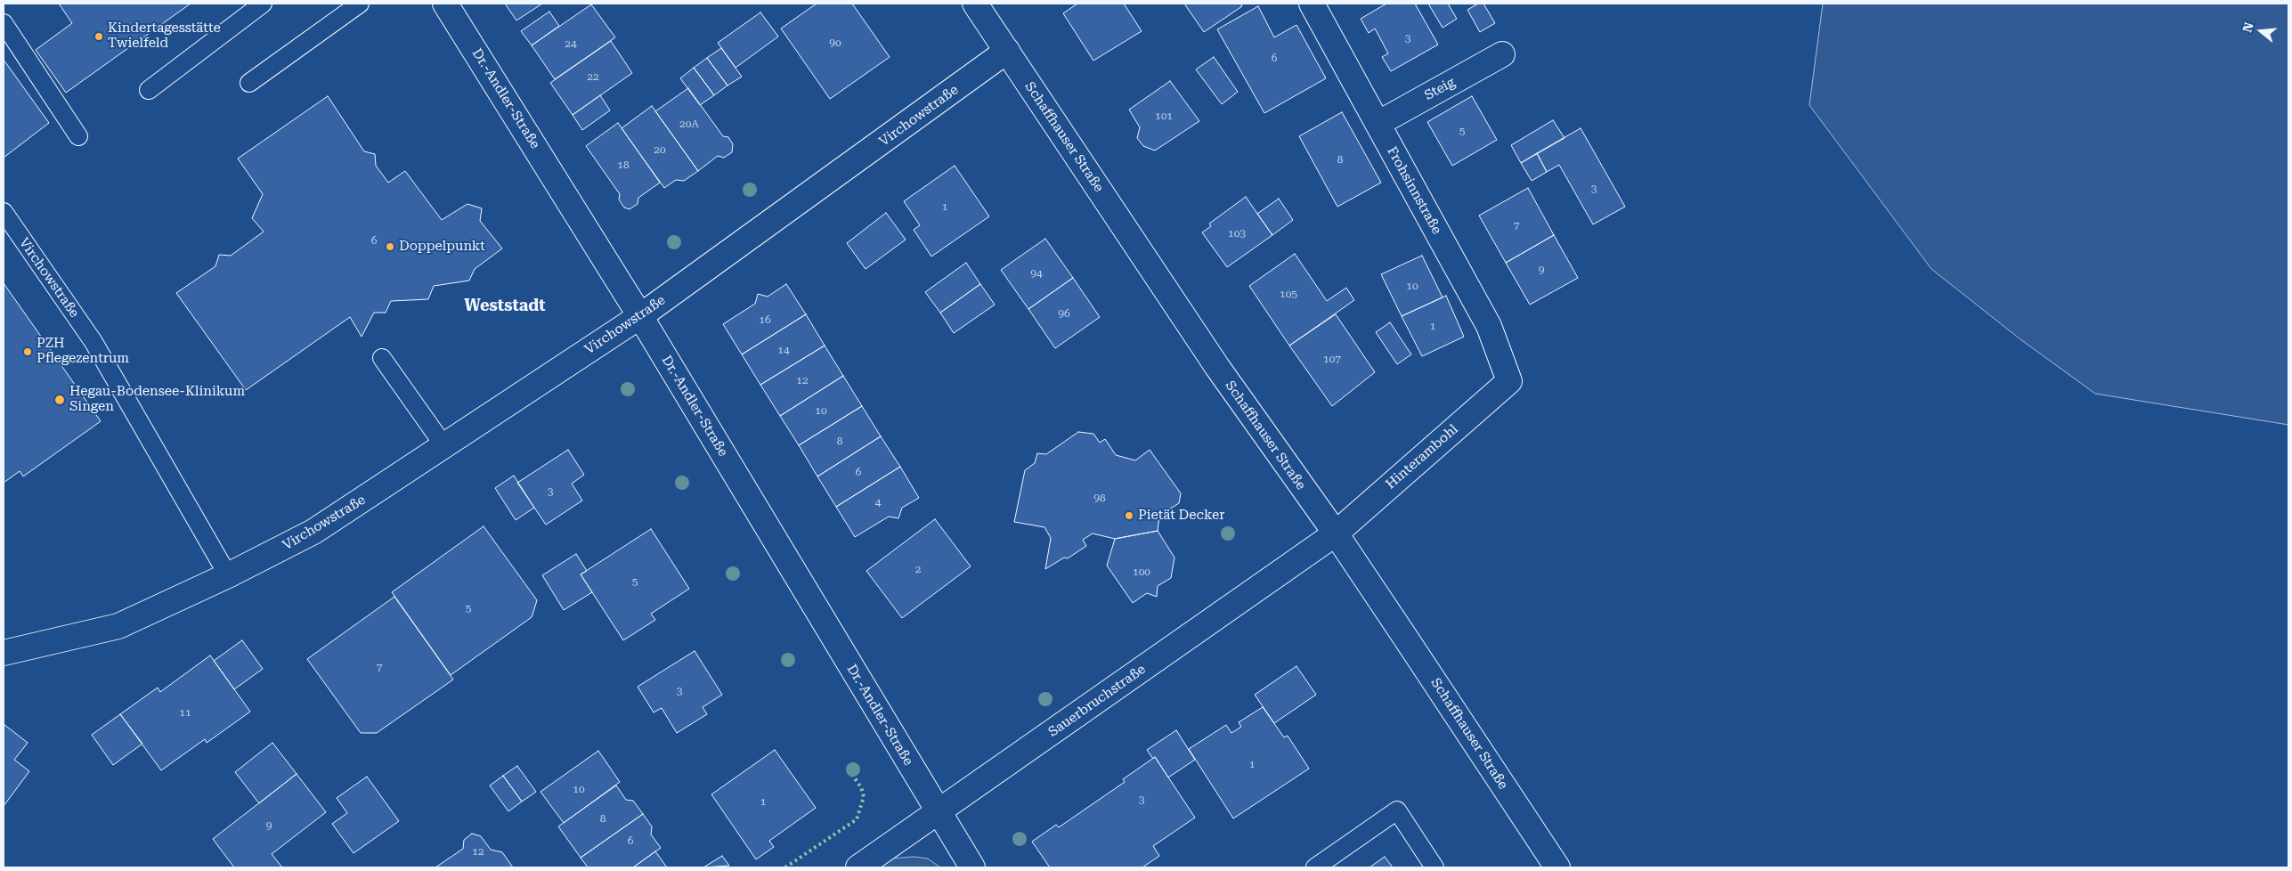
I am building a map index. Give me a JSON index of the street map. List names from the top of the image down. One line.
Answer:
{"streets":{"street":["Steig","Dr.-Andler-Straße","Virchowstraße","Schaffhauser Straße","Frohsinnstraße","Hinterambohl","Sauerbruchstraße"]},"crossings":[["Steig","Frohsinnstraße"],["Dr.-Andler-Straße","Virchowstraße"],["Dr.-Andler-Straße","Sauerbruchstraße"],["Virchowstraße","Schaffhauser Straße"],["Schaffhauser Straße","Hinterambohl"],["Schaffhauser Straße","Sauerbruchstraße"],["Frohsinnstraße","Hinterambohl"],["Hinterambohl","Sauerbruchstraße"]],"districts":["Weststadt"],"places":["Kindertagesstätte Twielfeld","Doppelpunkt","PZH Pflegezentrum","Hegau-Bodensee-Klinikum Singen","Pietät Decker"],"house_numbers":["3","90","24","6","22","101","20A","5","20","8","18","3","1","7","103","6","9","94","10","105","96","16","1","14","107","12","10","8","6","3","98","4","2","100","5","5","7","3","11","1","10","3","1","8","9","6","12"],"north":"left"}
